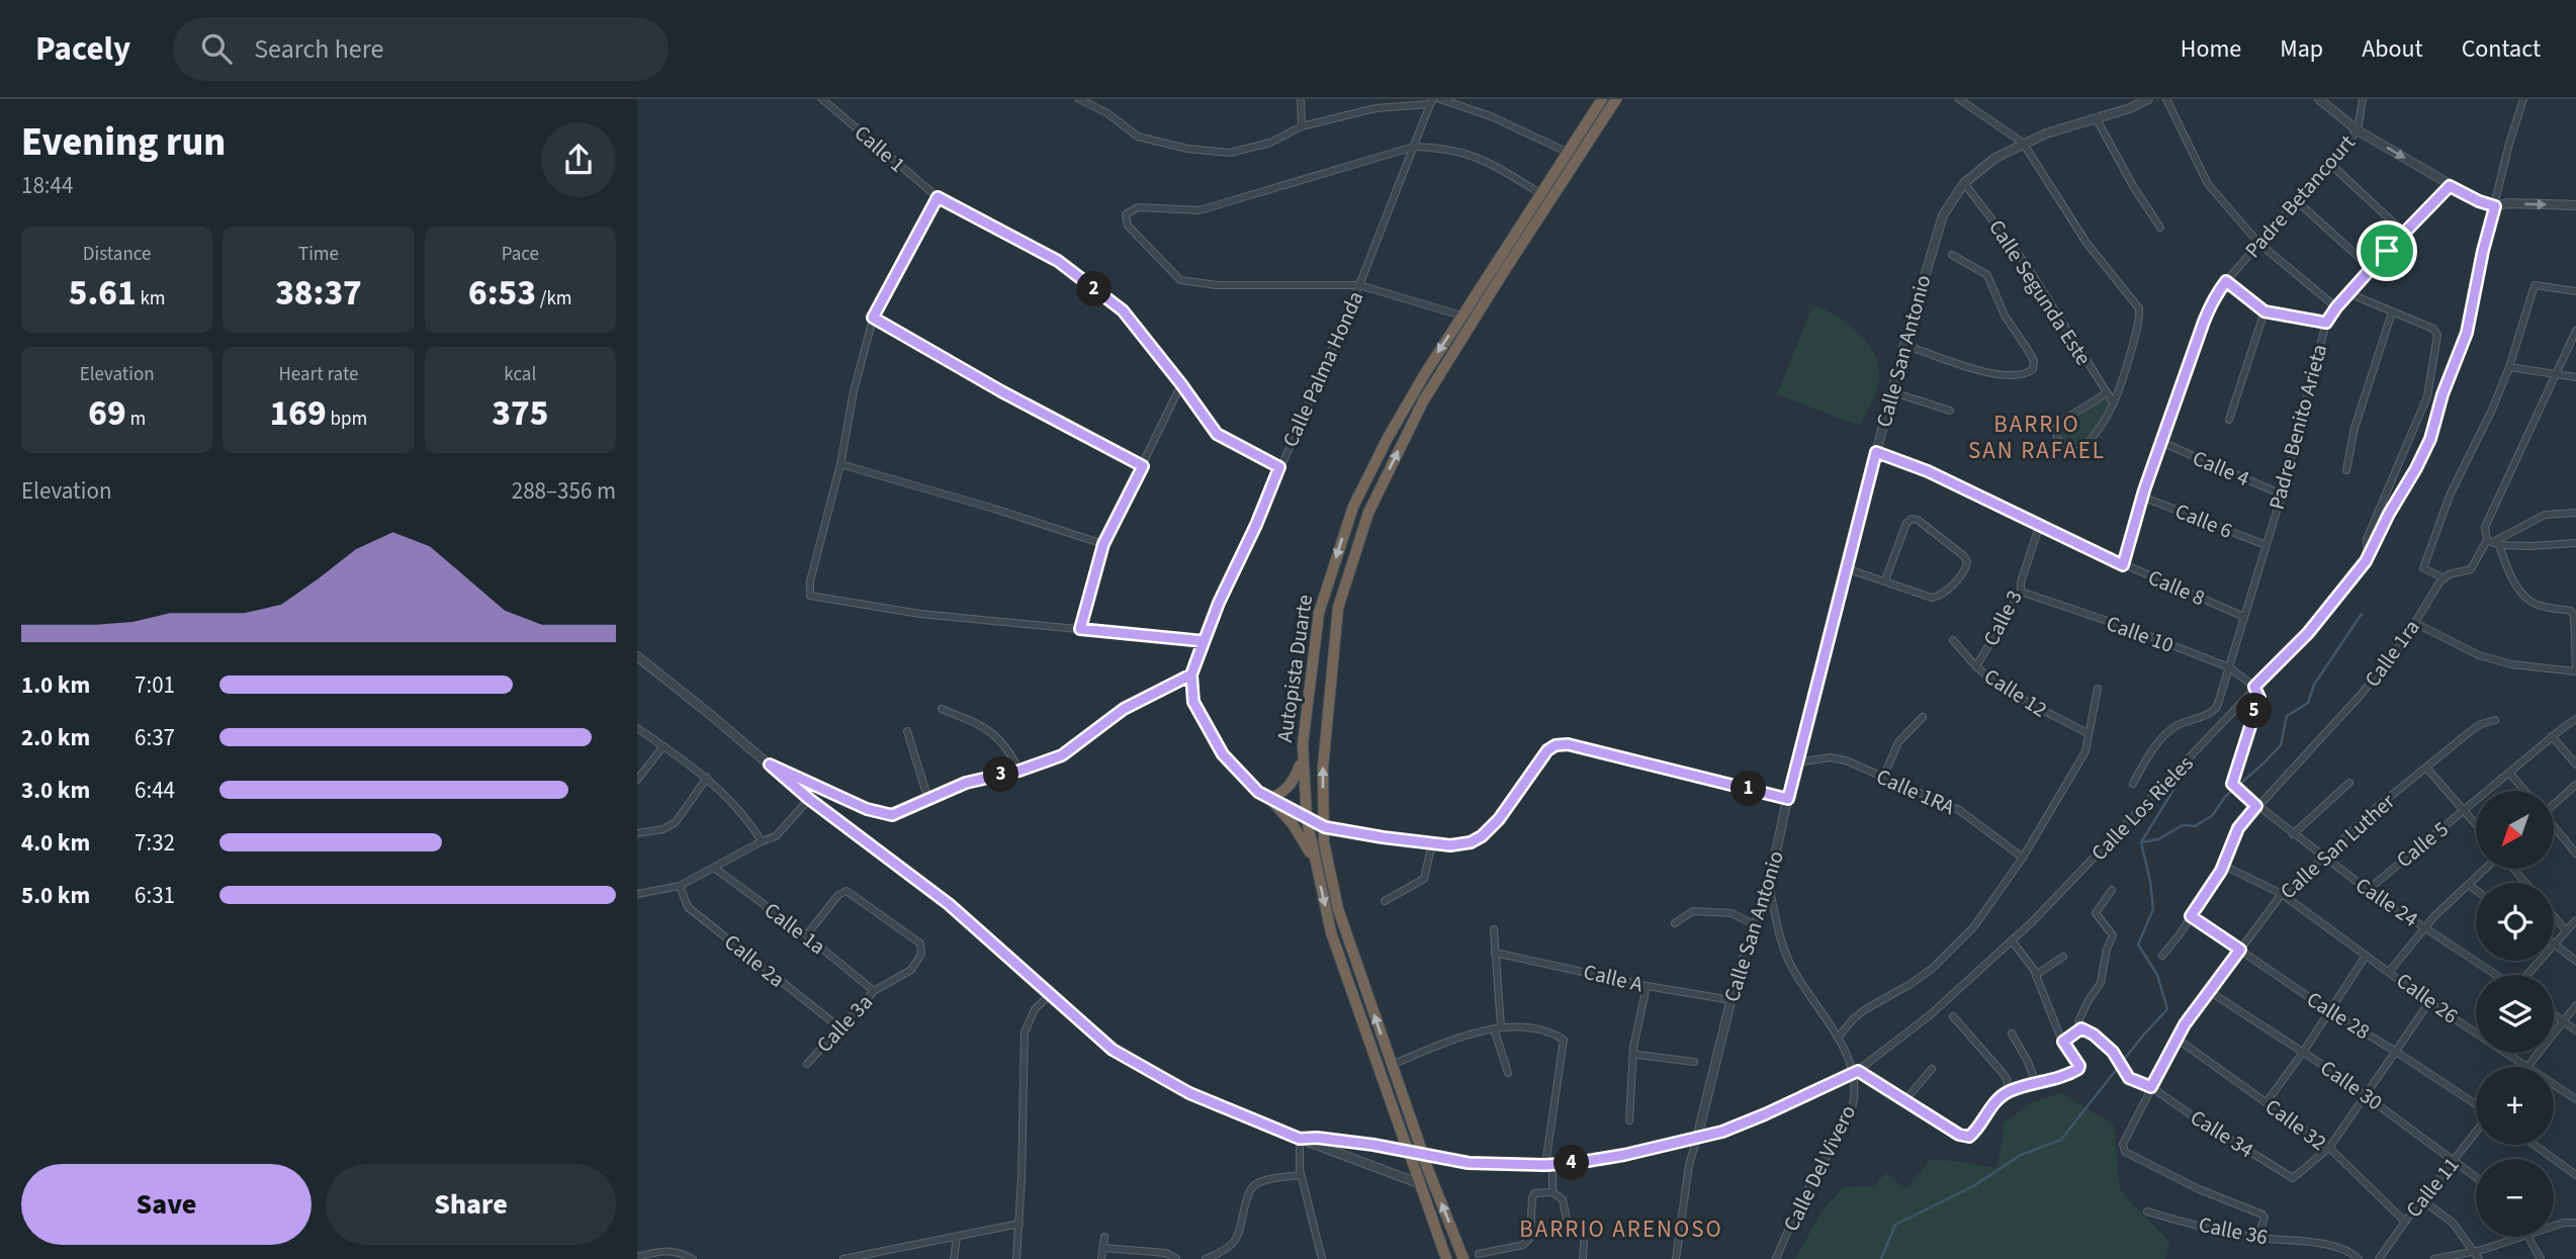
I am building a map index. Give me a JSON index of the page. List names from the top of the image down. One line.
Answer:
{"streets":{"highway":["Autopista Duarte"],"street":["Calle 1","Padre Betancourt","Calle Segunda Este","Calle San Antonio","Calle Palma Honda","Padre Benito Arieta","Calle 4","Calle 6","Calle 8","Calle 3","Calle 10","Calle 1ra","Calle 12","Calle 1RA","Calle Los Rieles","Calle 5","Calle San Luther","Calle 24","Calle 1a","Calle 2a","Calle A","Calle 26","Calle 28","Calle 3a","Calle 30","Calle 32","Calle 34","Calle Del Vivero","Calle 11","Calle 36"]},"crossings":[["Calle 1","Calle Palma Honda"],["Padre Betancourt","Calle 4"],["Padre Betancourt","Calle 6"],["Padre Betancourt","Calle 8"],["Calle Segunda Este","Calle San Antonio"],["Calle San Antonio","Calle Palma Honda"],["Calle San Antonio","Calle 8"],["Calle San Antonio","Calle 1RA"],["Calle San Antonio","Calle Los Rieles"],["Calle San Antonio","Calle A"],["Calle Palma Honda","Autopista Duarte"],["Padre Benito Arieta","Calle 4"],["Padre Benito Arieta","Calle 6"],["Padre Benito Arieta","Calle 8"],["Padre Benito Arieta","Calle 10"],["Calle 8","Calle 3"],["Calle 3","Calle 10"],["Calle 3","Calle 12"],["Calle 10","Calle Los Rieles"],["Calle 10","Calle 24"],["Calle 1ra","Calle 24"],["Calle 1ra","Calle 26"],["Calle 1ra","Calle 28"],["Calle Los Rieles","Calle 24"],["Calle Los Rieles","Calle Del Vivero"],["Calle 5","Calle 24"],["Calle San Luther","Calle 24"],["Calle San Luther","Calle 26"],["Calle San Luther","Calle 28"],["Calle San Luther","Calle 30"],["Calle San Luther","Calle 32"],["Calle San Luther","Calle 34"],["Calle San Luther","Calle 36"],["Calle 1a","Calle 3a"],["Calle 2a","Calle 3a"],["Calle 30","Calle 11"],["Calle 32","Calle 34"],["Calle 32","Calle 11"]],"districts":["BARRIO SAN RAFAEL","BARRIO ARENOSO"],"north":"bottom left","page":{"header":"Pacely","search":"Search here","nav":["Home","Map","About","Contact"],"heading":["Evening run","18:44"],"stats":[["Distance","5.61 km"],["Time","38:37"],["Pace","6:53 /km"],["Elevation","69 m"],["Heart rate","169 bpm"],["kcal","375"]],"pins":["2","5","3","1","4"],"chart":["Elevation","288–356 m"],"list":[{"name":"1.0 km","note":"7:01"},{"name":"2.0 km","note":"6:37"},{"name":"3.0 km","note":"6:44"},{"name":"4.0 km","note":"7:32"},{"name":"5.0 km","note":"6:31"}],"map_buttons":["+","−"],"buttons":["Save","Share"]}}
